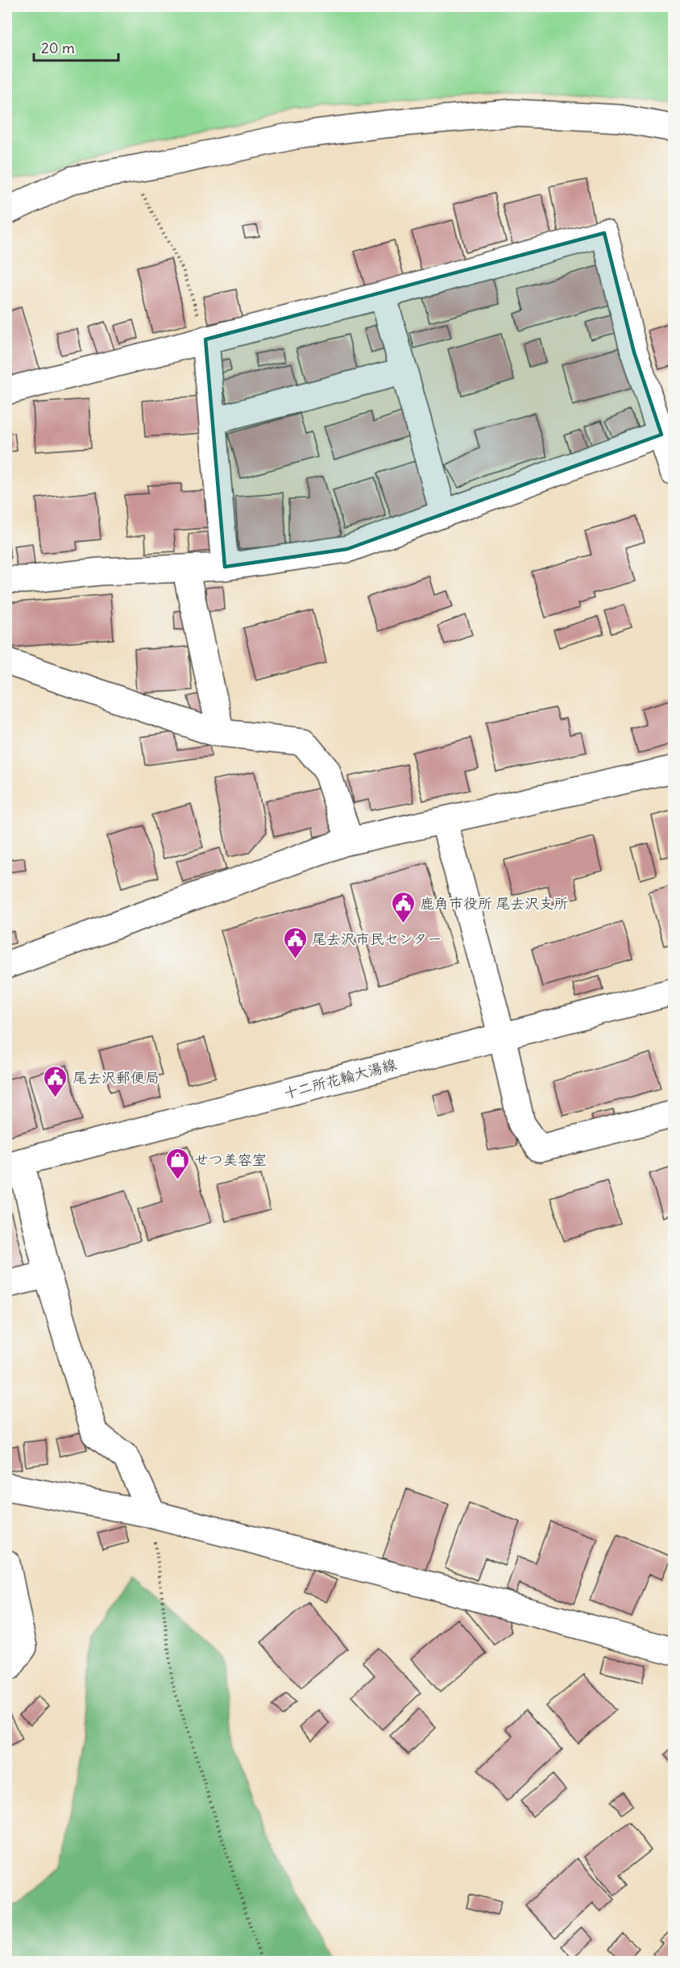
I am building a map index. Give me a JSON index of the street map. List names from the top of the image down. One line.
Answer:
{"streets":{"street":["十二所花輪大湯線"]},"places":{"public building":["鹿角市役所 尾去沢支所","尾去沢市民センター","尾去沢郵便局"],"shop":["せつ美容室"]},"scale_bar":"20 m"}
